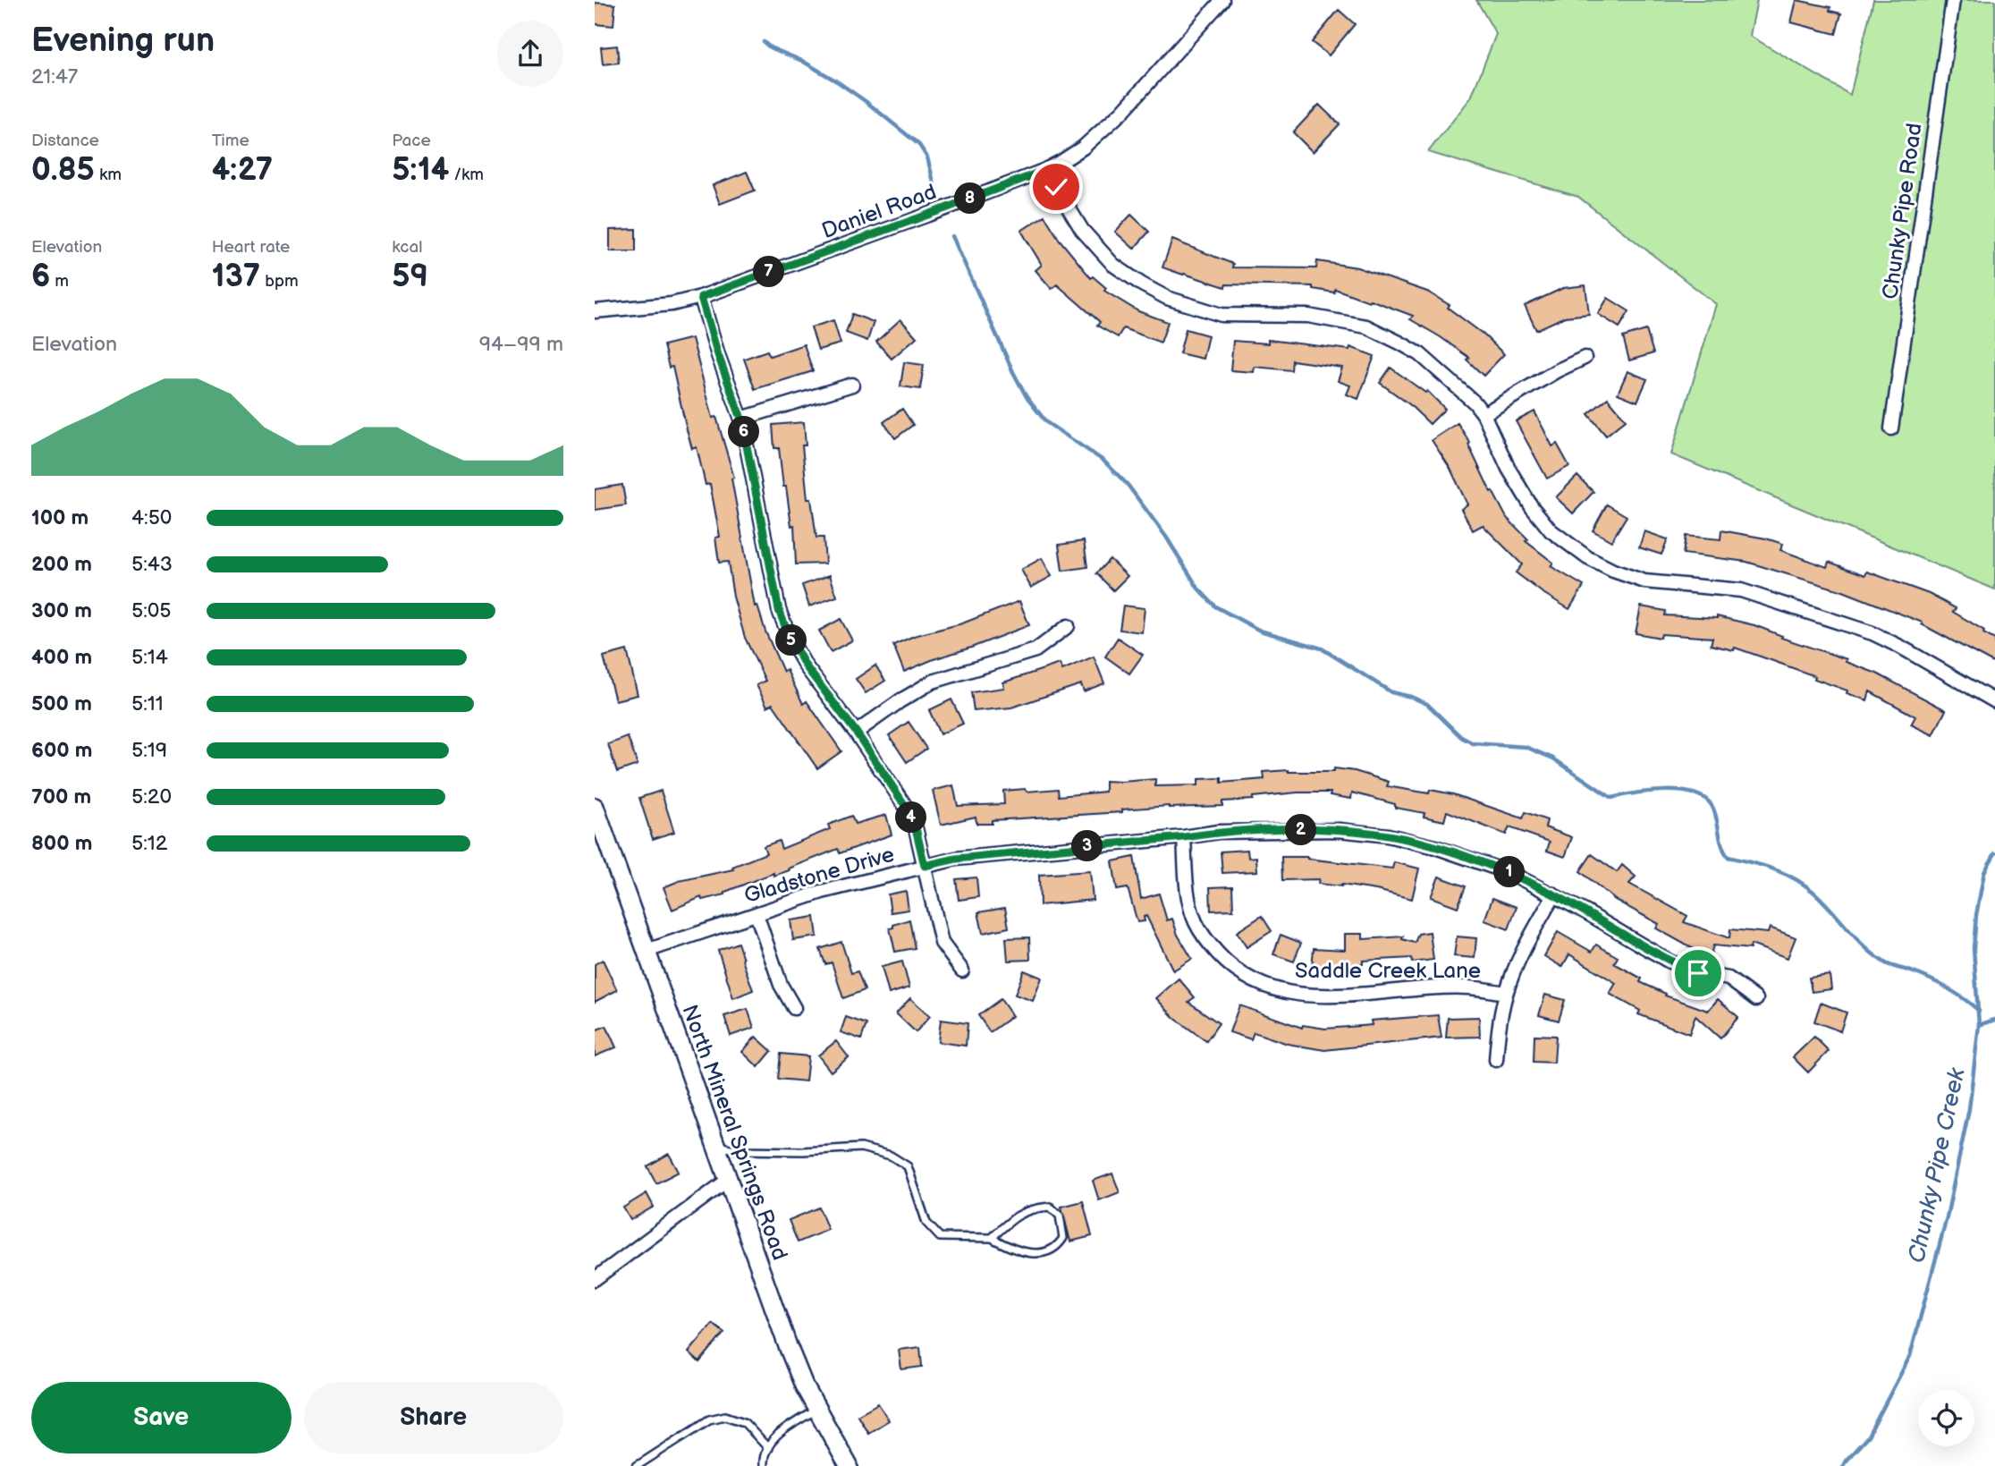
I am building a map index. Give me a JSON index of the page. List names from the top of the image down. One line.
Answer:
{"streets":{"street":["Daniel Road","Chunky Pipe Road","Gladstone Drive","Saddle Creek Lane","North Mineral Springs Road"]},"crossings":[["Gladstone Drive","Saddle Creek Lane"],["Gladstone Drive","North Mineral Springs Road"]],"water":["Chunky Pipe Creek"],"page":{"heading":["Evening run","21:47"],"stats":[["Distance","0.85 km"],["Time","4:27"],["Pace","5:14 /km"],["Elevation","6 m"],["Heart rate","137 bpm"],["kcal","59"]],"pins":["8","7","6","5","4","2","3","1"],"chart":["Elevation","94–99 m"],"list":[{"name":"100 m","note":"4:50"},{"name":"200 m","note":"5:43"},{"name":"300 m","note":"5:05"},{"name":"400 m","note":"5:14"},{"name":"500 m","note":"5:11"},{"name":"600 m","note":"5:19"},{"name":"700 m","note":"5:20"},{"name":"800 m","note":"5:12"}],"buttons":["Save","Share"]}}
